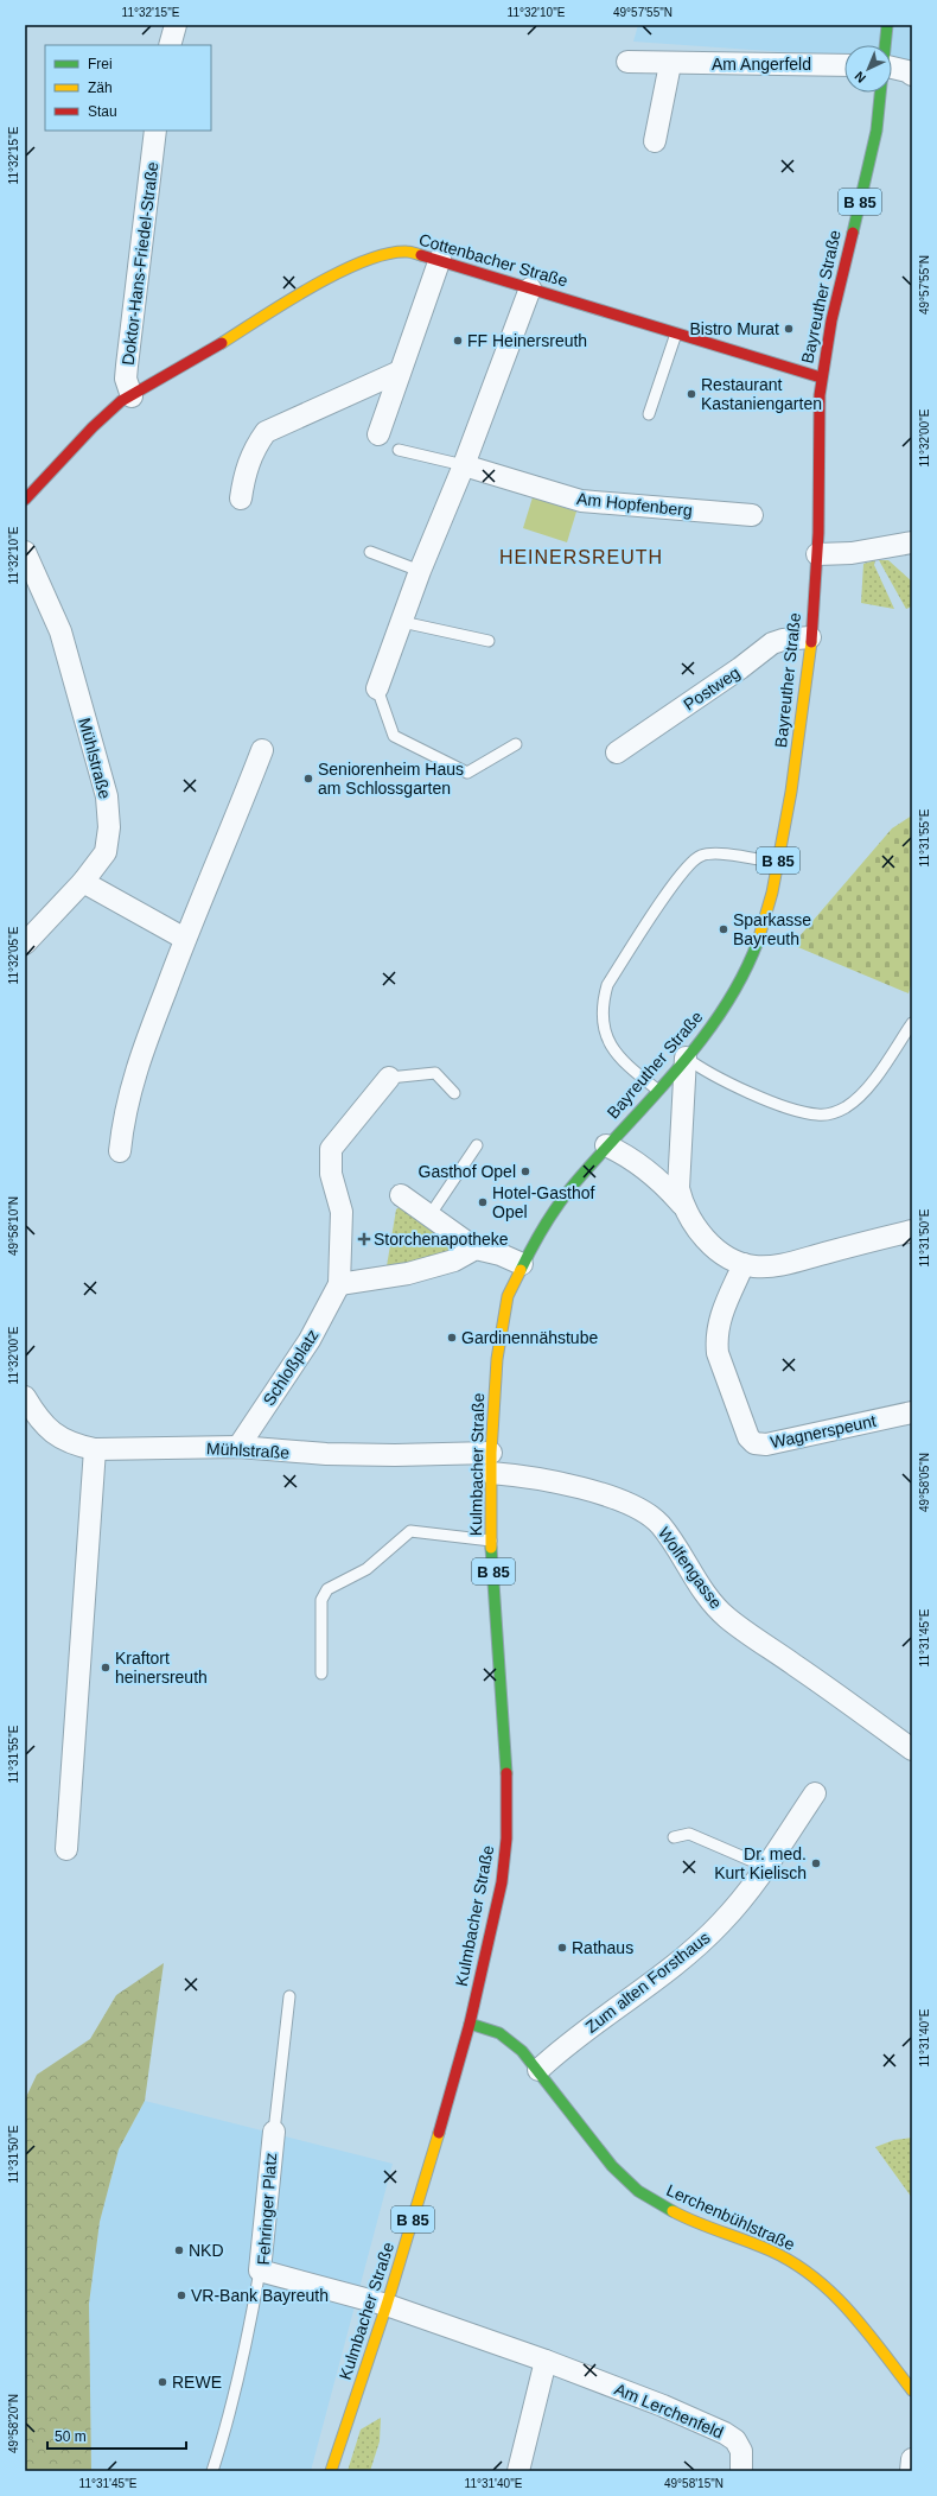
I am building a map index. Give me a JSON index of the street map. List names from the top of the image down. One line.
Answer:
{"streets":{"main road":["B 85","Cottenbacher Straße","Bayreuther Straße","Kulmbacher Straße","Lerchenbühlstraße"],"street":["Am Angerfeld","Doktor-Hans-Friedel-Straße","Am Hopfenberg","Postweg","Mühlstraße","Schloßplatz","Wagnerspeunt","Wolfengasse","Zum alten Forsthaus","Fehringer Platz","Am Lerchenfeld"]},"crossings":[["Cottenbacher Straße","Doktor-Hans-Friedel-Straße"],["Cottenbacher Straße","Bayreuther Straße"],["Bayreuther Straße","Postweg"],["Bayreuther Straße","Kulmbacher Straße"],["Mühlstraße","Schloßplatz"],["Mühlstraße","Kulmbacher Straße"],["Mühlstraße","Wolfengasse"],["Kulmbacher Straße","Wolfengasse"],["Kulmbacher Straße","Fehringer Platz"],["Kulmbacher Straße","Lerchenbühlstraße"],["Kulmbacher Straße","Am Lerchenfeld"],["Zum alten Forsthaus","Lerchenbühlstraße"],["Fehringer Platz","Am Lerchenfeld"]],"districts":["HEINERSREUTH"],"places":{"other":["Bistro Murat","FF Heinersreuth","Restaurant Kastaniengarten","Seniorenheim Haus am Schlossgarten","Sparkasse Bayreuth","Gasthof Opel","Hotel-Gasthof Opel","Gardinennähstube","Kraftort heinersreuth","Dr. med. Kurt Kielisch","Rathaus","NKD","VR-Bank Bayreuth","REWE"],"health":["Storchenapotheke"]},"legend":["Frei","Zäh","Stau"],"scale_bar":"50 m","north":"bottom left","coordinates":["11°32'15\"E","11°32'10\"E","49°57'55\"N","11°32'00\"E","11°31'55\"E","11°32'05\"E","49°58'10\"N","11°31'50\"E","49°58'05\"N","11°31'45\"E","11°31'40\"E","49°58'20\"N","49°58'15\"N"]}
